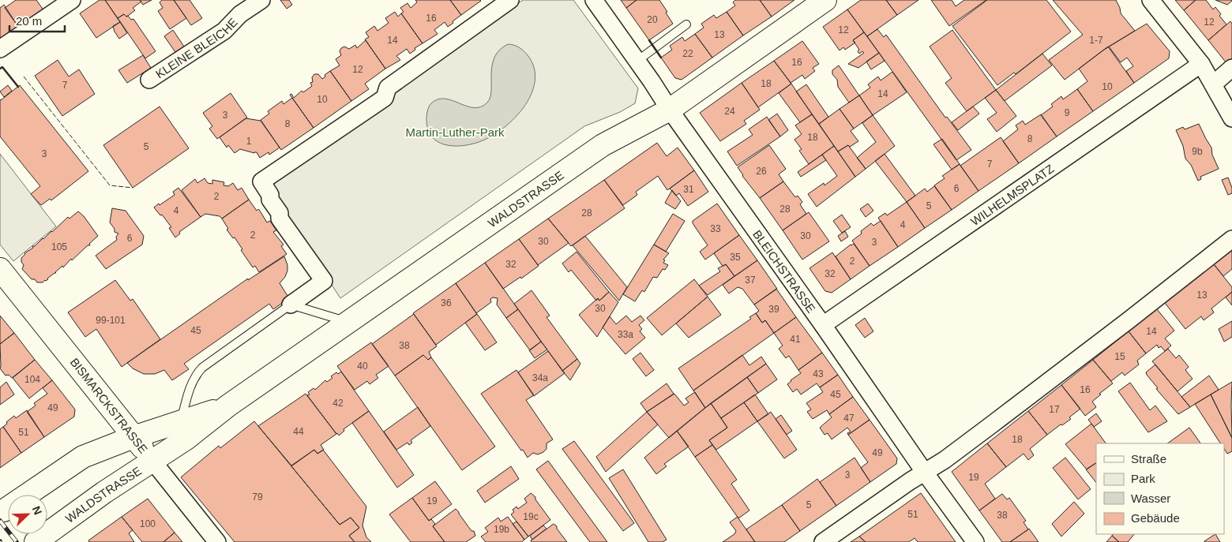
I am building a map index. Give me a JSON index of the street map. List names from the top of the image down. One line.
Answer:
{"streets":{"street":["KLEINE BLEICHE","WILHELMSPLATZ","WALDSTRASSE","BLEICHSTRASSE","BISMARCKSTRASSE"]},"crossings":[["WILHELMSPLATZ","BLEICHSTRASSE"],["WALDSTRASSE","BLEICHSTRASSE"],["WALDSTRASSE","BISMARCKSTRASSE"]],"parks":["Martin-Luther-Park"],"house_numbers":["16","20","12","12","13","14","1-7","22","16","12","18","7","10","14","10","24","9","3","8","18","8","1","5","9b","3","7","26","6","31","2","5","28","4","28","4","33","2","30","6","30","3","105","35","2","32","32","37","13","36","30","39","99-101","45","14","33a","41","38","15","40","43","34a","104","16","45","42","49","17","47","44","51","18","49","3","19","79","19","5","51","38","19c","100","19b"],"legend":["Straße","Park","Wasser","Gebäude"],"scale_bar":"20 m","north":"top right"}
